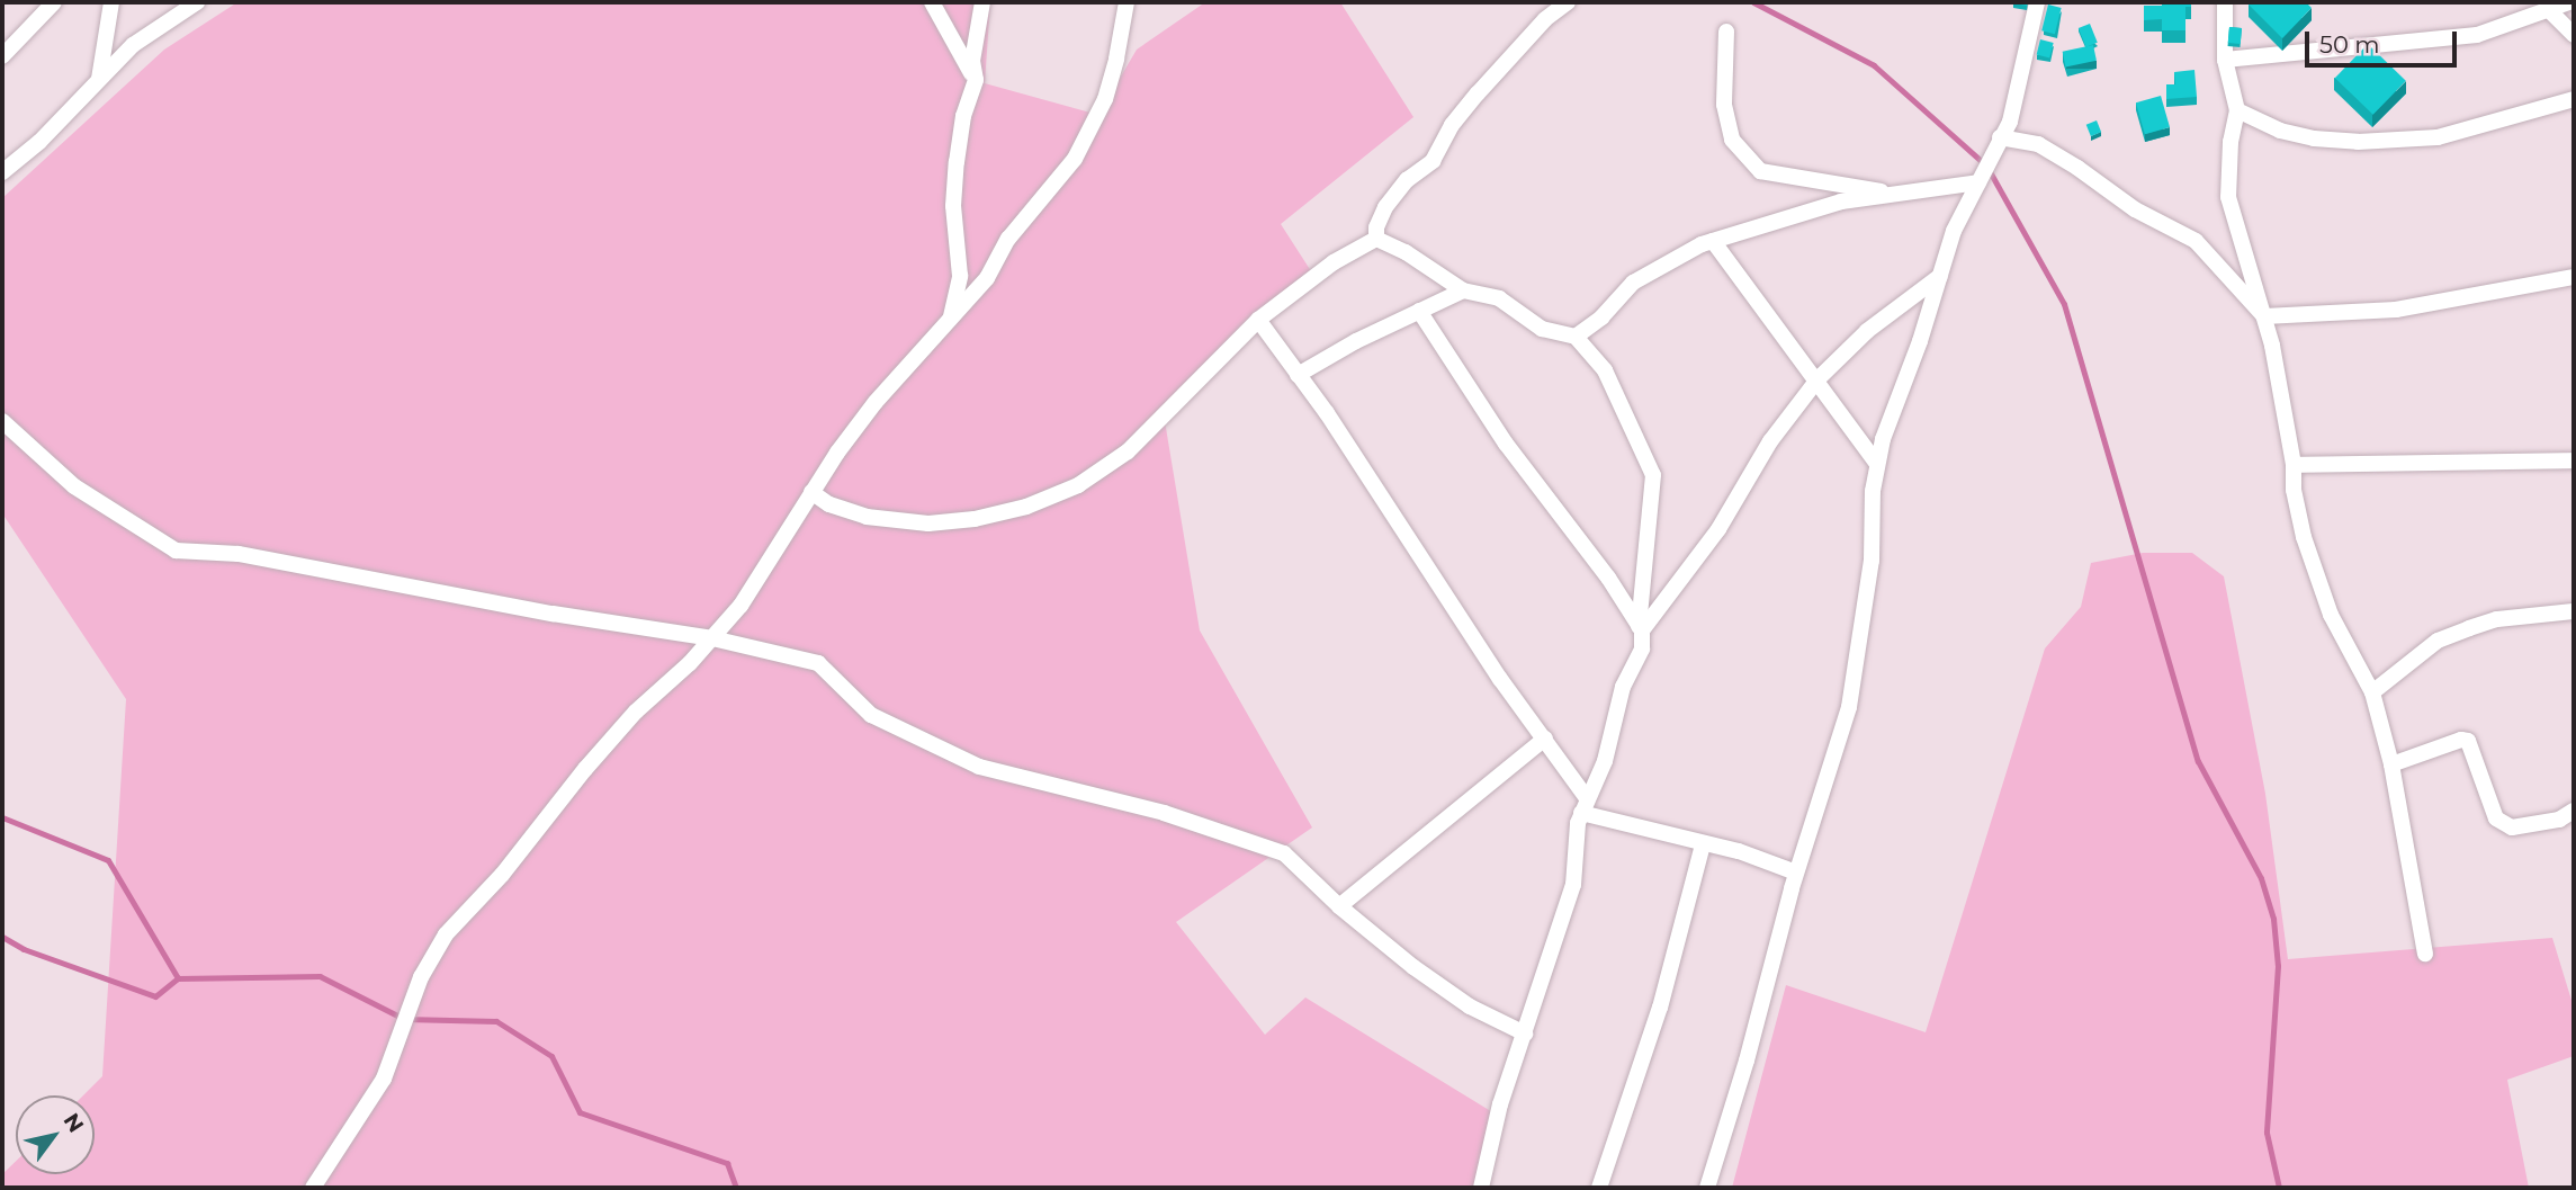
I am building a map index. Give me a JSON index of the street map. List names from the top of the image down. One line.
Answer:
{"scale_bar":"50 m","north":"top right"}
